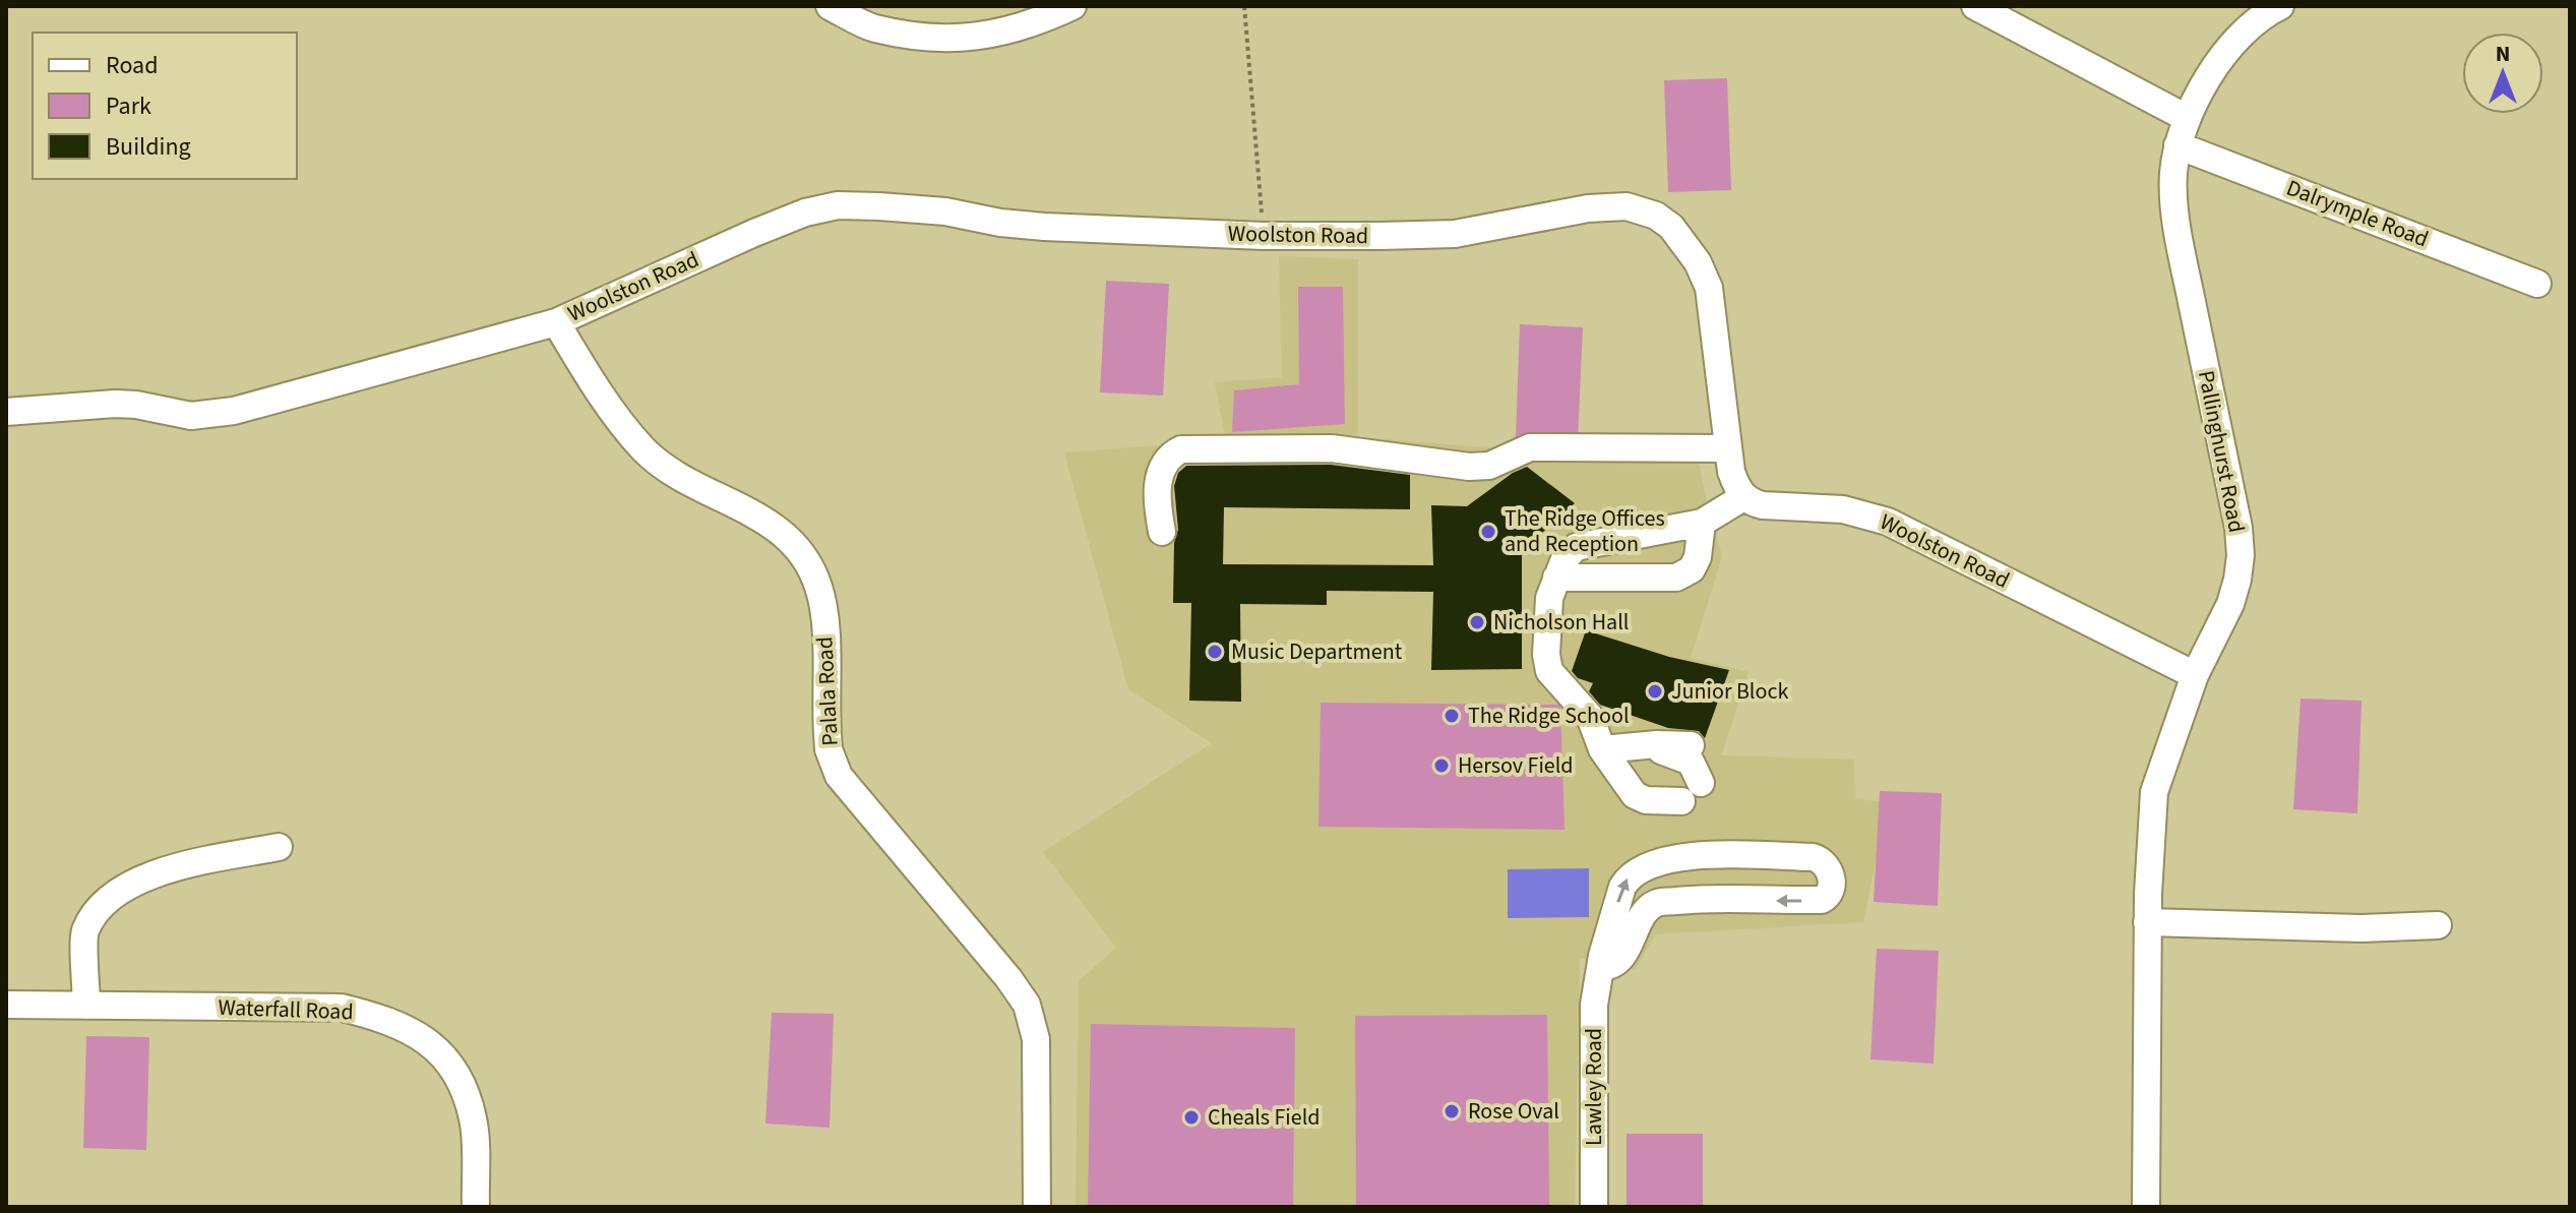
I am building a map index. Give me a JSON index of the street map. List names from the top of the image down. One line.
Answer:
{"streets":{"street":["Dalrymple Road","Woolston Road","Pallinghurst Road","Palala Road","Waterfall Road","Lawley Road"]},"crossings":[["Dalrymple Road","Pallinghurst Road"],["Woolston Road","Pallinghurst Road"],["Woolston Road","Palala Road"]],"places":["The Ridge Offices and Reception","Nicholson Hall","Music Department","Junior Block","The Ridge School","Hersov Field","Rose Oval","Cheals Field"],"legend":["Road","Park","Building"],"north":"top"}
